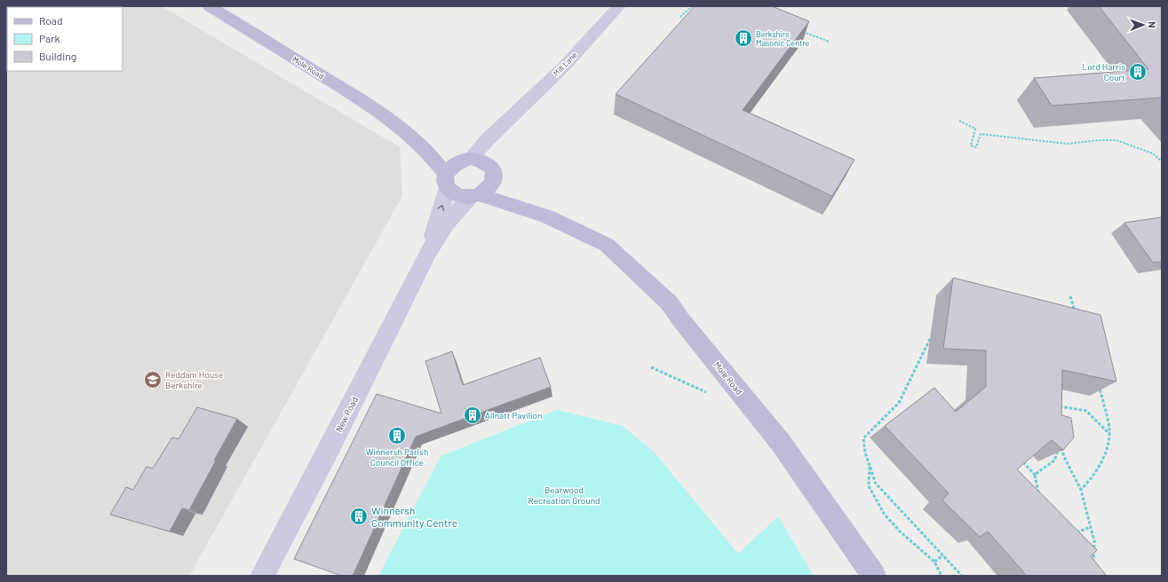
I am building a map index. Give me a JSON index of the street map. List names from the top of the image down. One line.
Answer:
{"streets":{"main road":["Mole Road"],"street":["Mill Lane","New Road"]},"crossings":[["Mill Lane","Mole Road"],["Mill Lane","New Road"],["Mole Road","New Road"]],"parks":["Bearwood Recreation Ground"],"places":{"building":["Berkshire Masonic Centre","Lord Harris Court","Allnatt Pavilion","Winnersh Parish Council Office","Winnersh Community Centre"],"school or university":["Reddam House Berkshire"]},"legend":["Road","Park","Building"],"north":"right"}
